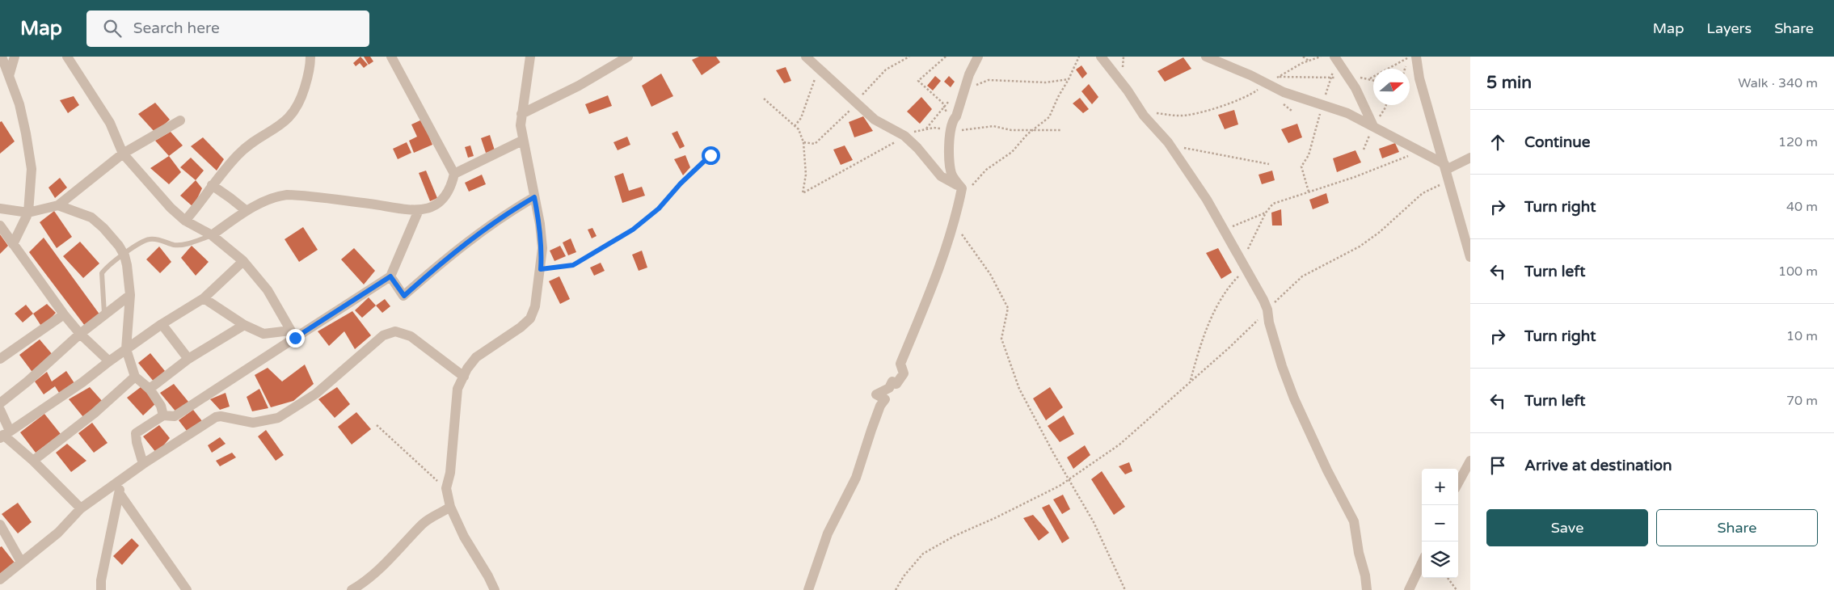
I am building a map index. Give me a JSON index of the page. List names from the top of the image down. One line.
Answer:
{"north":"right","page":{"header":"Map","search":"Search here","nav":["Map","Layers","Share"],"heading":["5 min","Walk · 340 m"],"list":[["Continue","120 m"],["Turn right","40 m"],["Turn left","100 m"],["Turn right","10 m"],["Turn left","70 m"],"Arrive at destination"],"map_buttons":["+","−"],"buttons":["Save","Share"]}}
